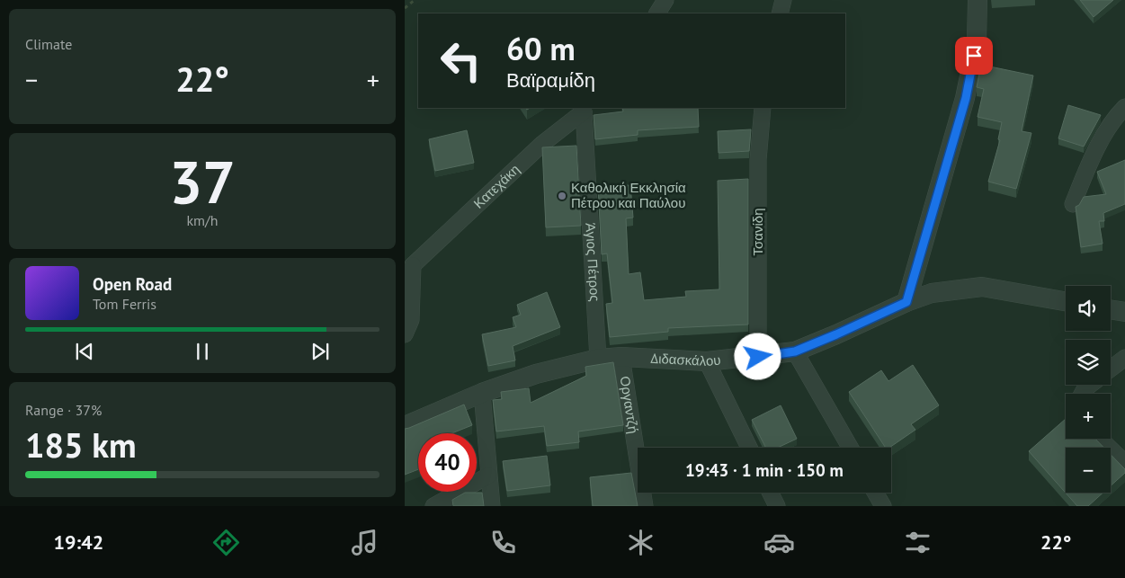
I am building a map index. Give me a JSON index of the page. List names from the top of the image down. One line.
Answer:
{"streets":{"street":["Κατεχάκη","Τσανίδη","Άγιος Πέτρος","Διδασκάλου","Οργαντζή"]},"crossings":[["Κατεχάκη","Άγιος Πέτρος"],["Τσανίδη","Διδασκάλου"],["Άγιος Πέτρος","Διδασκάλου"],["Διδασκάλου","Οργαντζή"]],"places":["Καθολική Εκκλησία Πέτρου και Παύλου"],"page":{"tile":["Climate",["37","km/h"],["Range · 37%","185 km"]],"turn":["60 m","Βαϊραμίδη"],"heat":["−","22°","+"],"song":["Open Road","Tom Ferris"],"map_buttons":["+","−"],"limit":"40","trip":"19:43 · 1 min · 150 m","tabs":["19:42","22°"]}}
